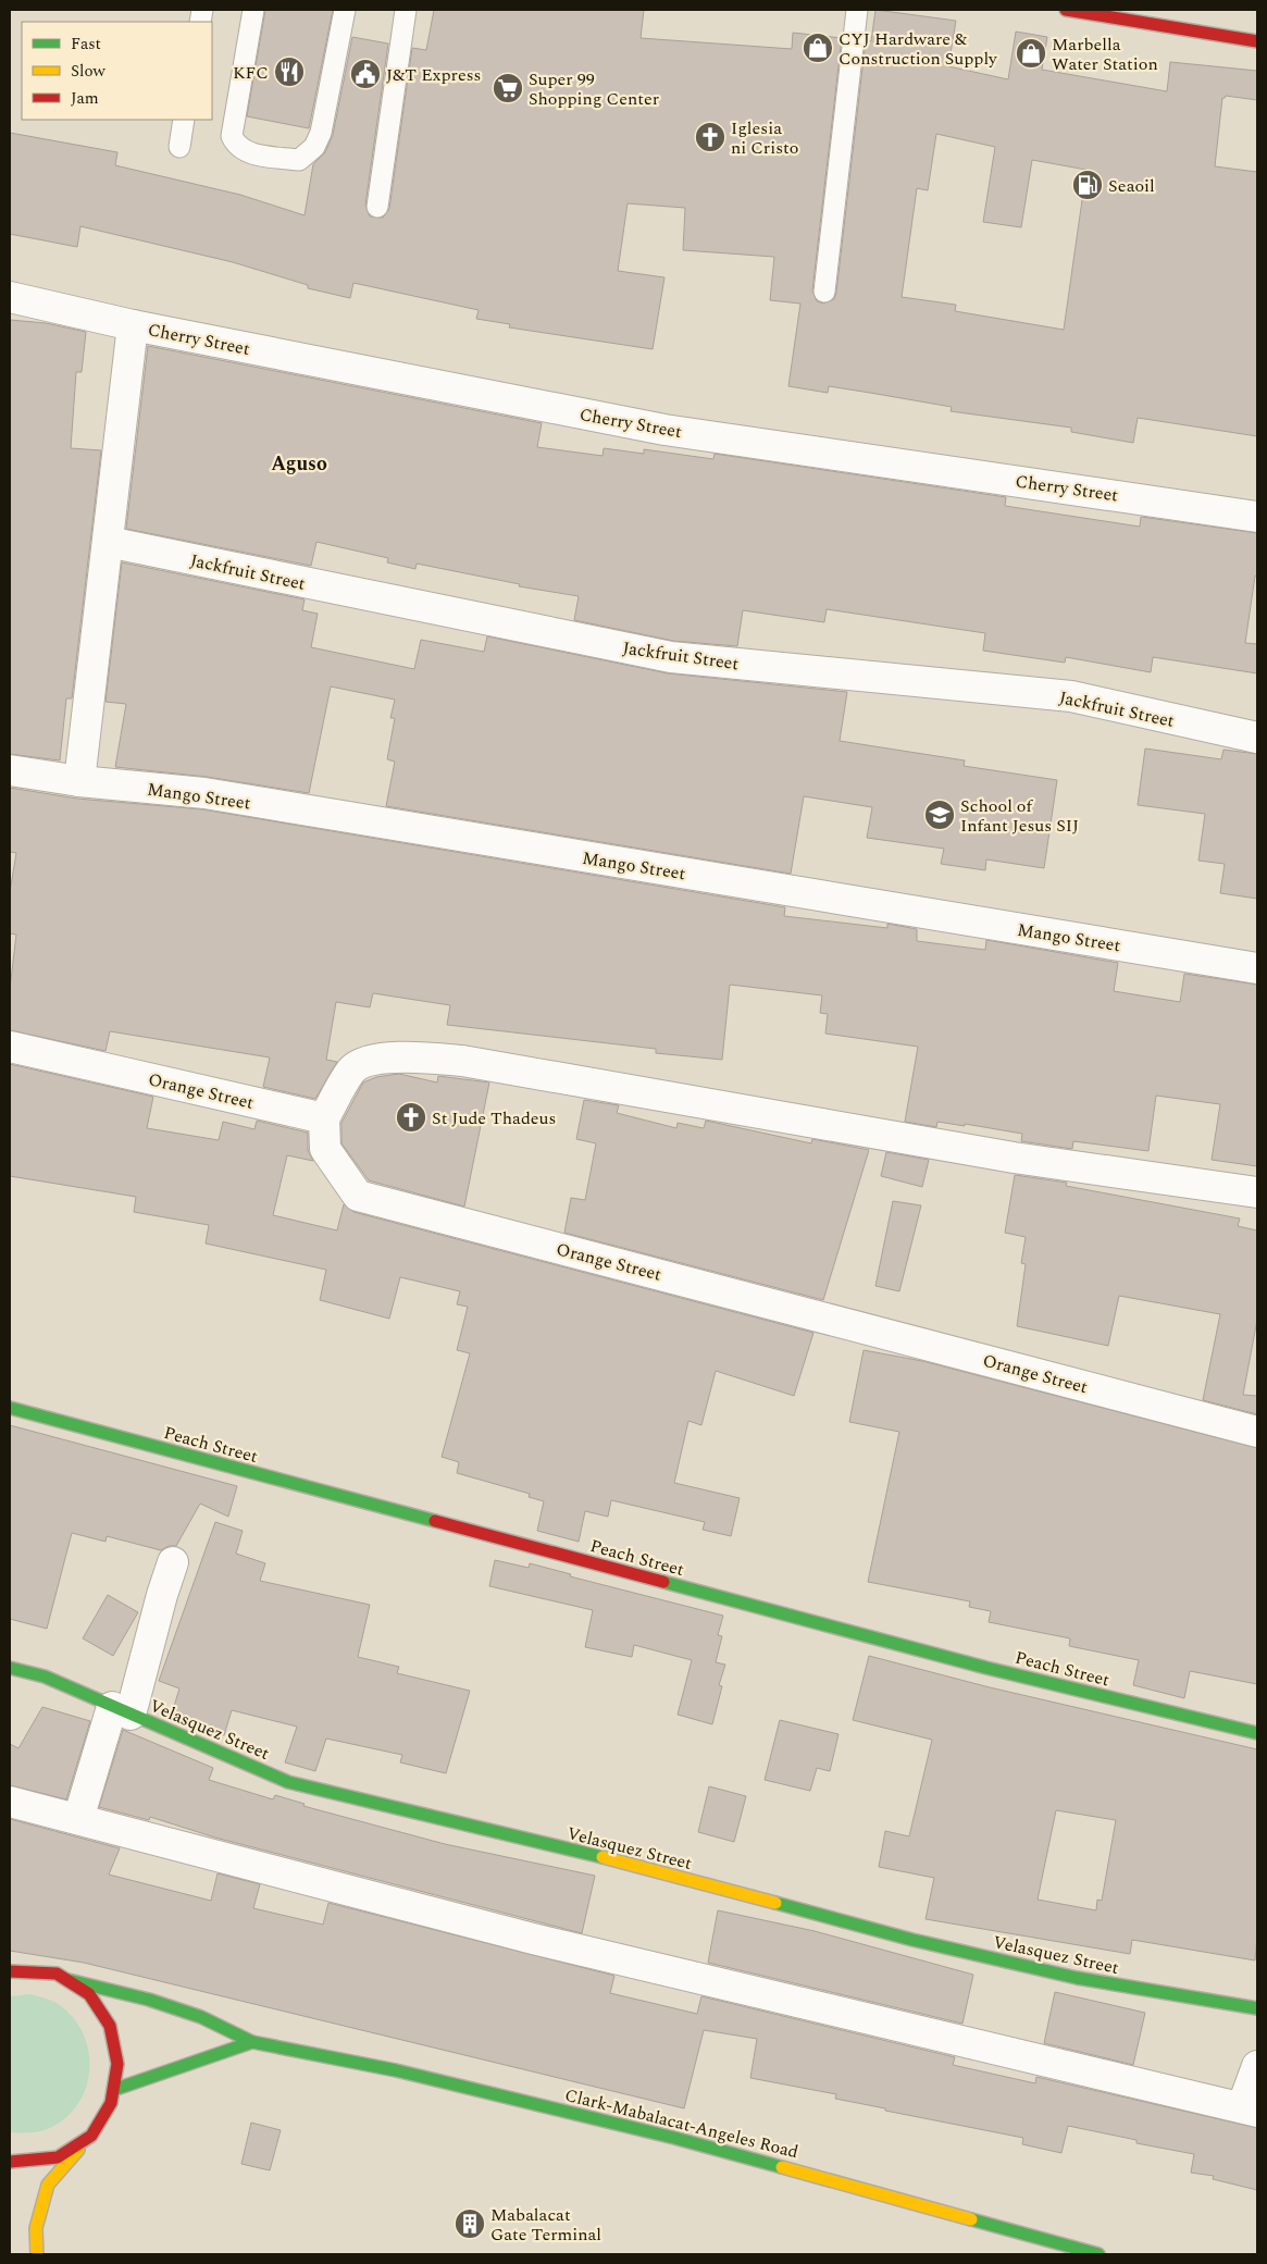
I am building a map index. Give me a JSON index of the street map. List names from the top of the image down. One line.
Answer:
{"streets":{"main road":["Peach Street","Velasquez Street","Clark-Mabalacat-Angeles Road"],"street":["Cherry Street","Jackfruit Street","Mango Street","Orange Street"]},"districts":["Aguso"],"places":{"shop":["CYJ Hardware & Construction Supply","Marbella Water Station"],"restaurant":["KFC"],"public building":["J&T Express"],"supermarket":["Super 99 Shopping Center"],"church":["Iglesia ni Cristo","St Jude Thadeus"],"fuel station":["Seaoil"],"school or university":["School of Infant Jesus SIJ"],"building":["Mabalacat Gate Terminal"]},"legend":["Fast","Slow","Jam"]}
